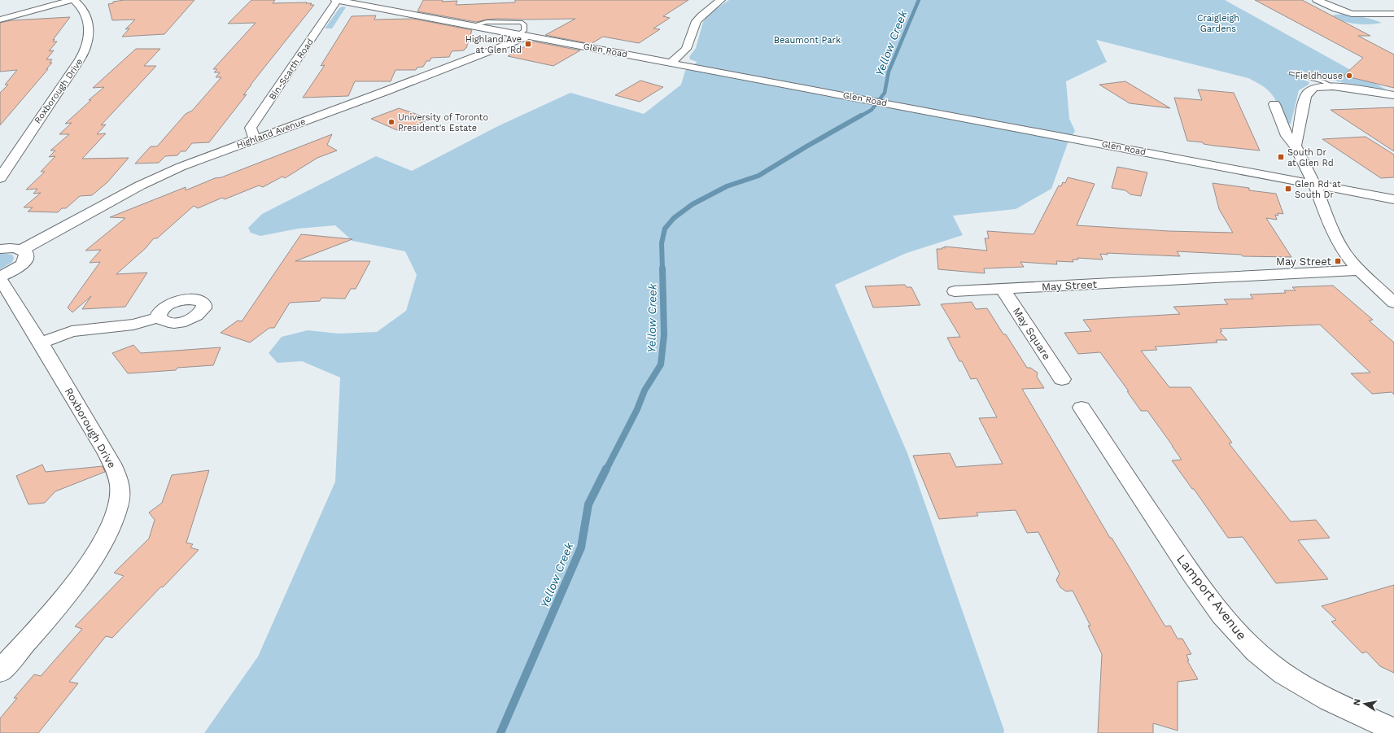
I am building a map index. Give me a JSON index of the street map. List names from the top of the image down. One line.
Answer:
{"streets":{"street":["Glen Road","Bin-Scarth Road","Roxborough Drive","Highland Avenue","May Street","May Square","Lamport Avenue"]},"crossings":[["Glen Road","Bin-Scarth Road"],["Glen Road","Highland Avenue"],["Bin-Scarth Road","Highland Avenue"],["May Street","May Square"]],"water":["Yellow Creek"],"parks":["Craigleigh Gardens","Beaumont Park"],"places":{"transit":["Highland Ave at Glen Rd","South Dr at Glen Rd","Glen Rd at South Dr","May Street"],"other":["Fieldhouse","University of Toronto President's Estate"]},"north":"left"}
